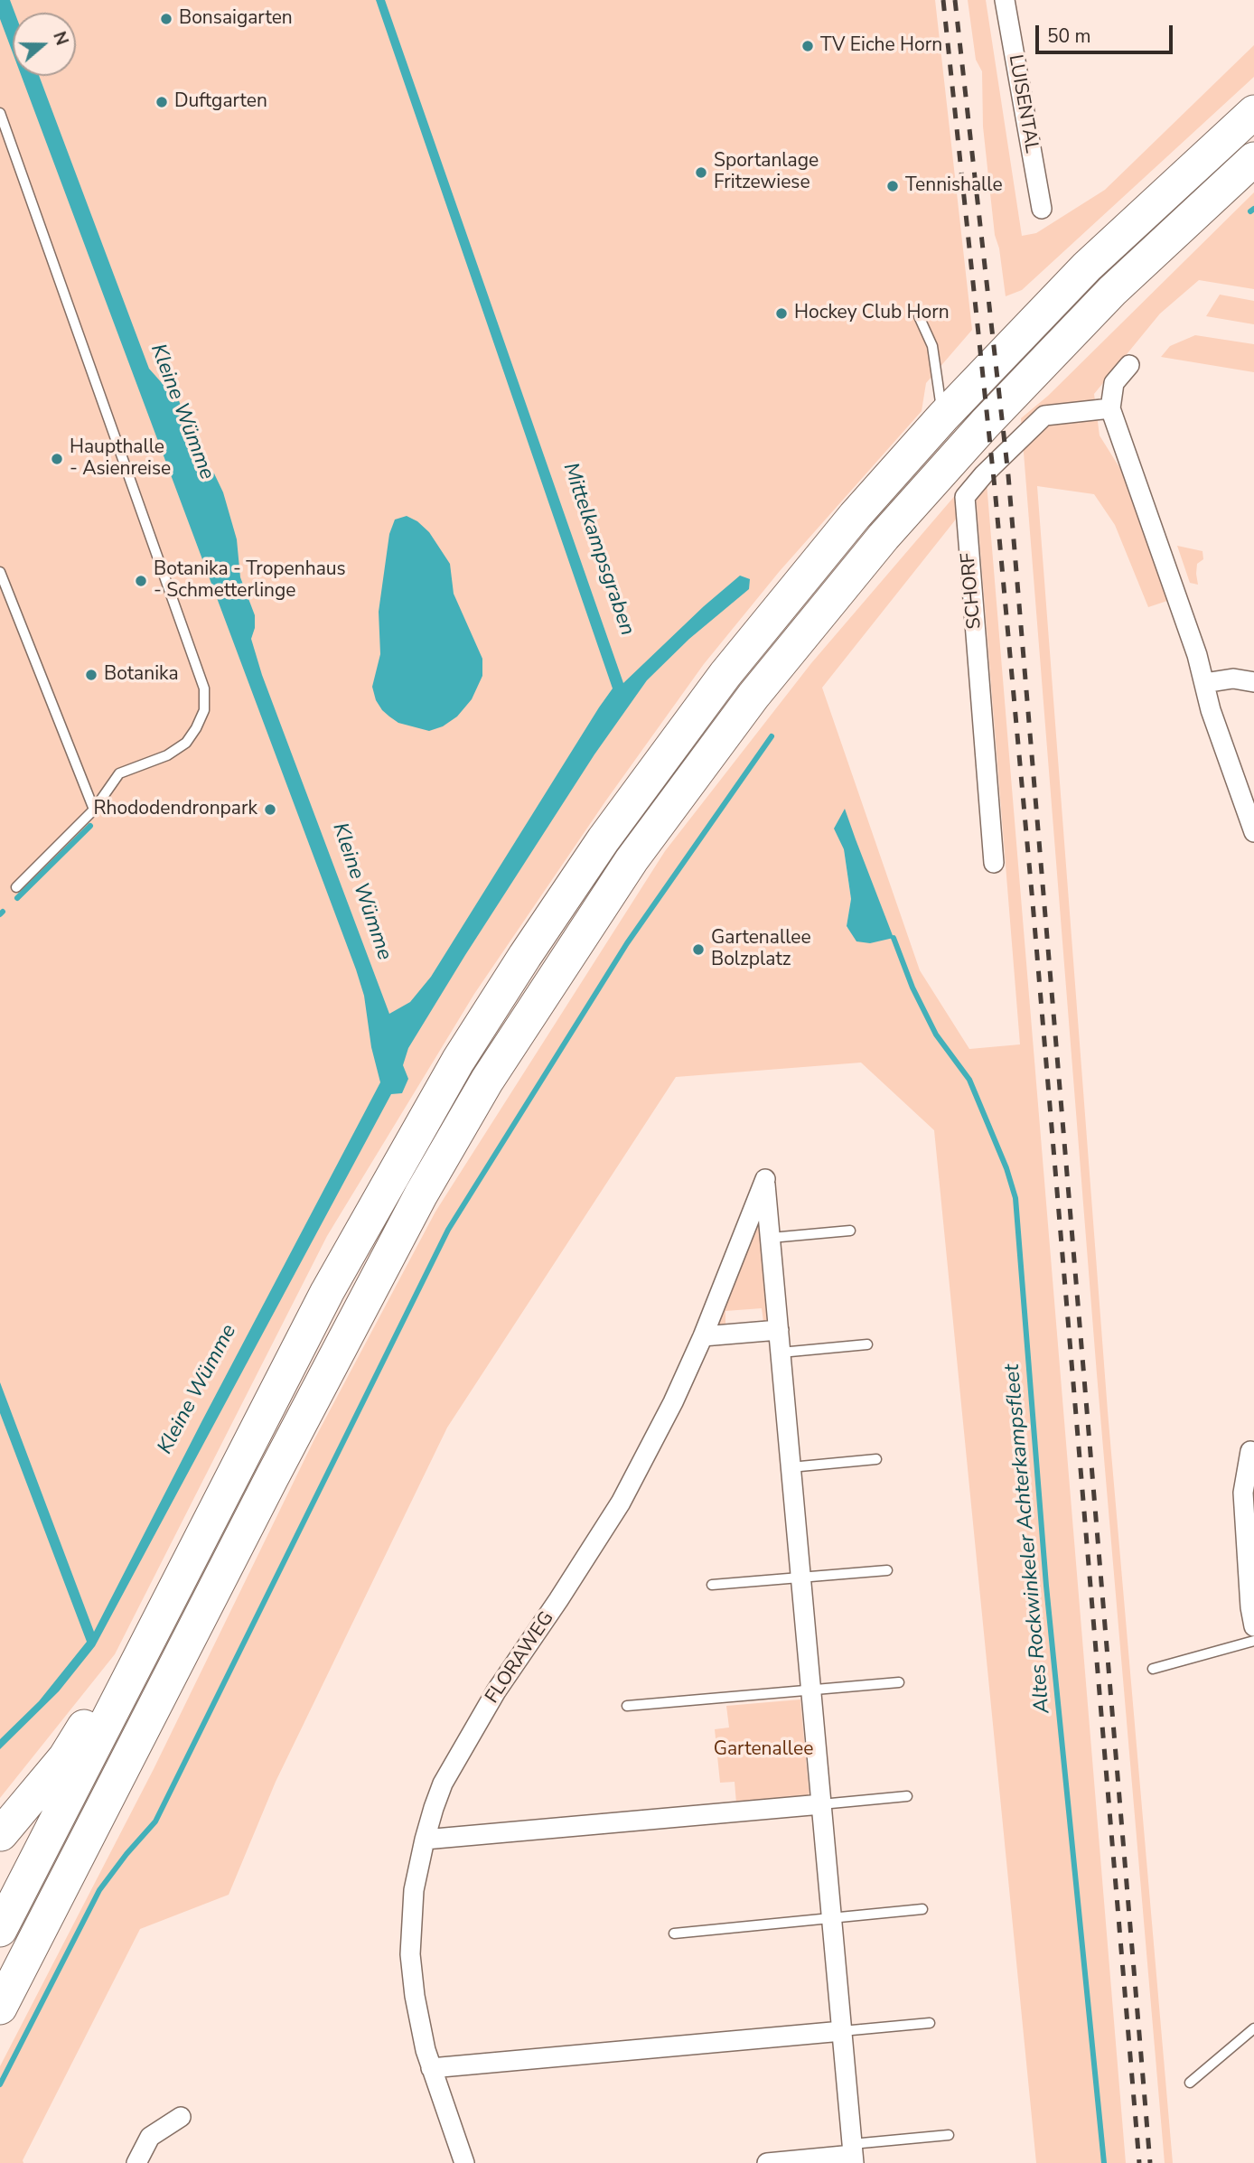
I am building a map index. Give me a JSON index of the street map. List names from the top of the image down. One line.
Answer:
{"streets":{"street":["LUISENTAL","SCHORF","FLORAWEG"]},"water":["Kleine Wümme","Mittelkampsgraben","Altes Rockwinkeler Achterkampsfleet"],"parks":["Gartenallee"],"places":["Bonsaigarten","TV Eiche Horn","Duftgarten","Sportanlage Fritzewiese","Tennishalle","Hockey Club Horn","Haupthalle - Asienreise","Botanika - Tropenhaus - Schmetterlinge","Botanika","Rhododendronpark","Gartenallee Bolzplatz"],"scale_bar":"50 m","north":"right"}
